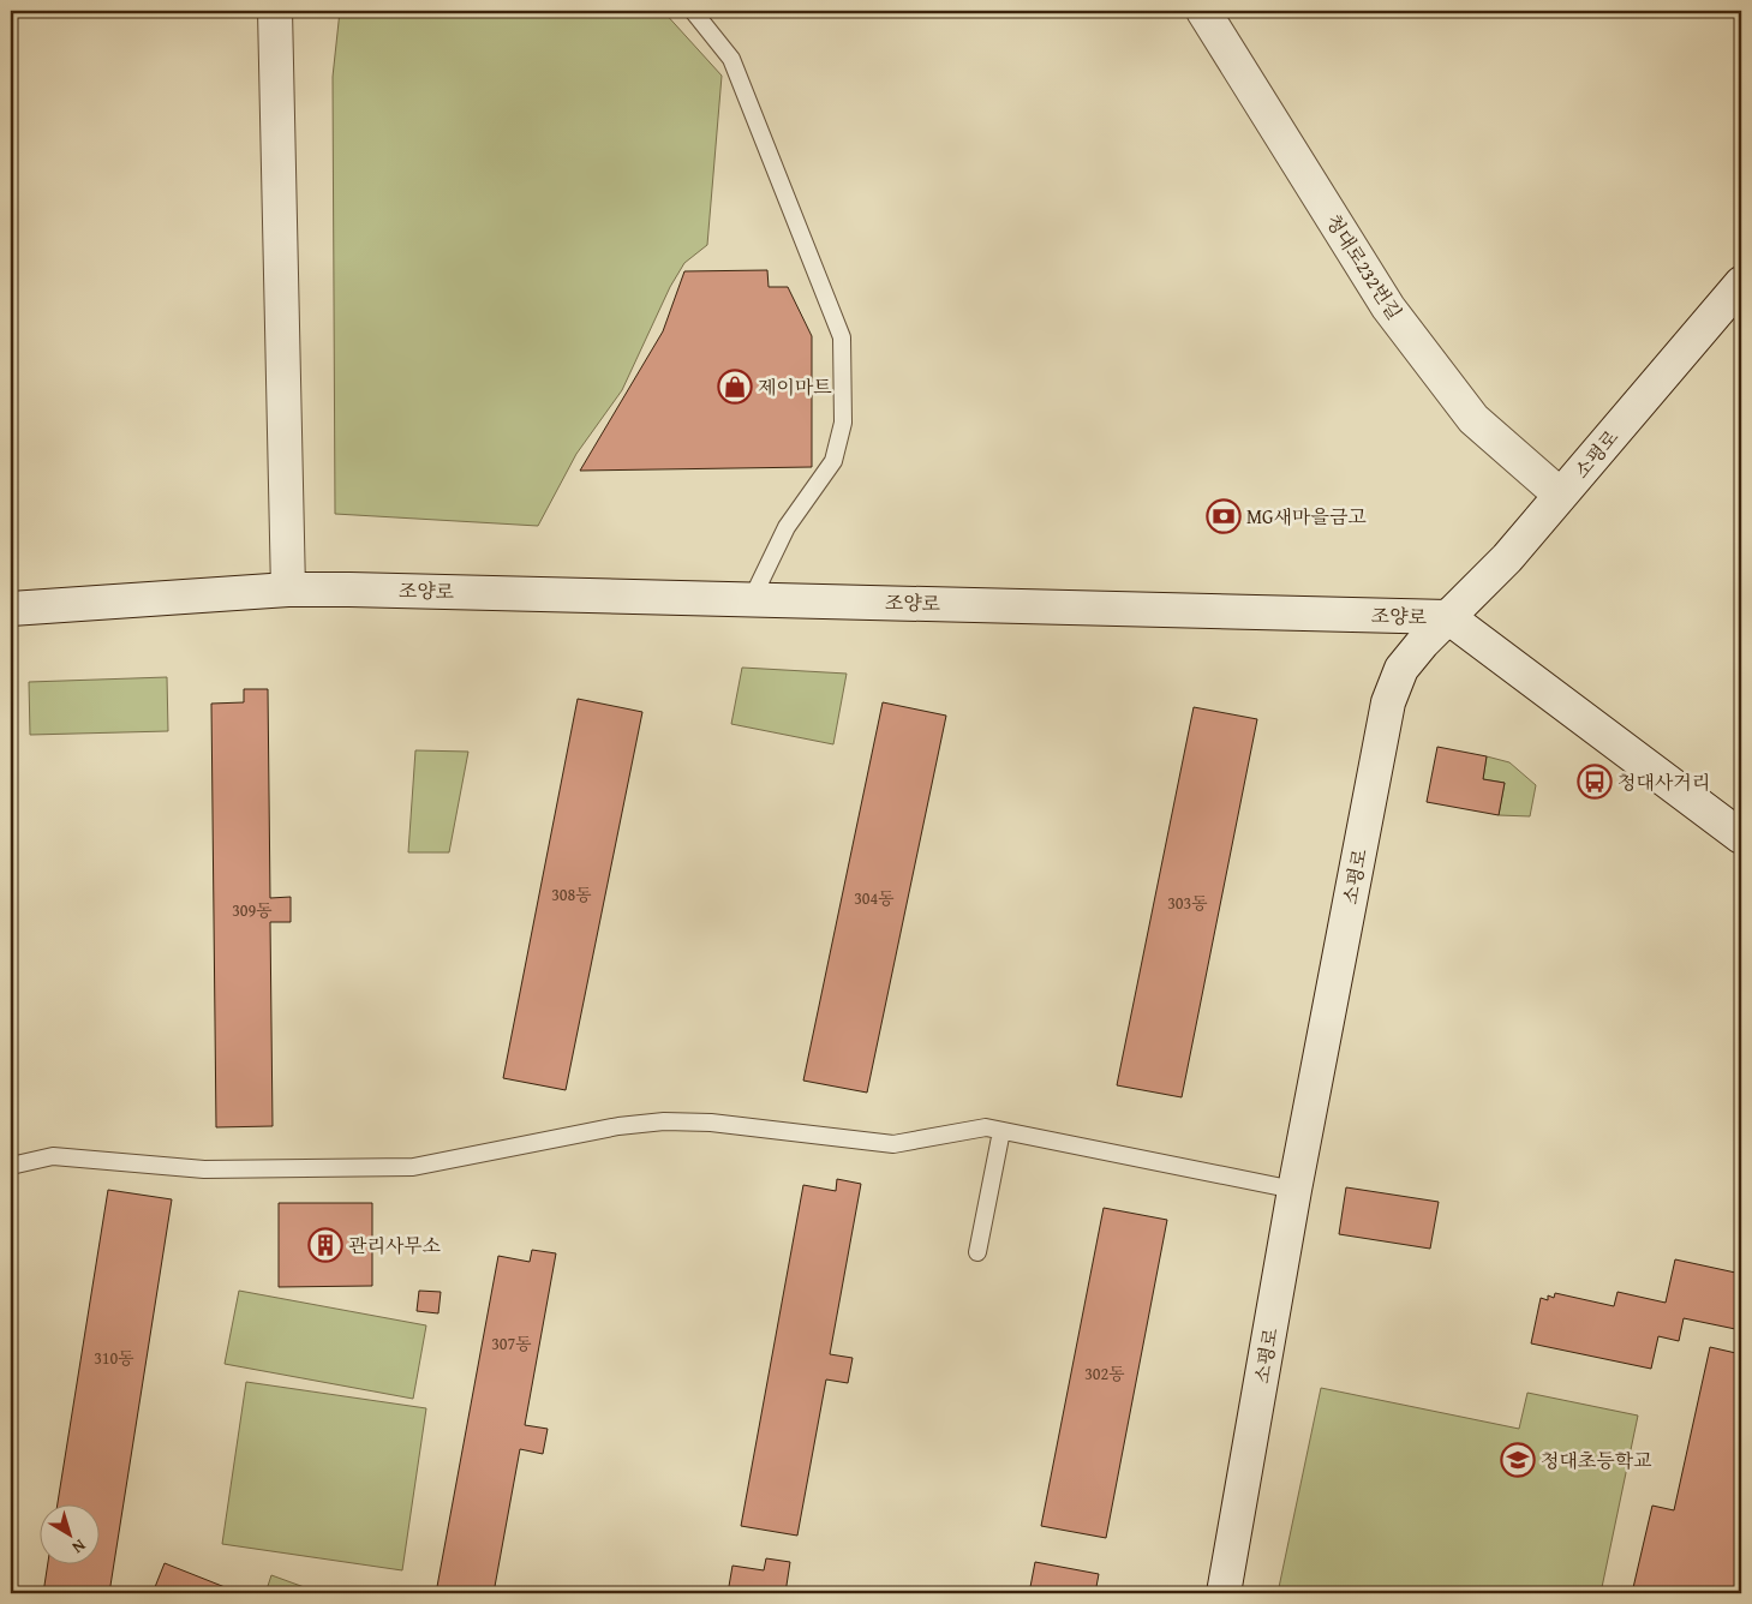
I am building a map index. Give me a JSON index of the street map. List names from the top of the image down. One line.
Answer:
{"streets":{"street":["청대로232번길","소평로","조양로"]},"crossings":[["청대로232번길","소평로"],["소평로","조양로"]],"places":{"shop":["제이마트"],"bank":["MG새마을금고"],"bus stop":["청대사거리"],"building":["관리사무소"],"school or university":["청대초등학교"]},"house_numbers":["308동","304동","303동","309동","307동","310동","302동"],"north":"bottom right"}
